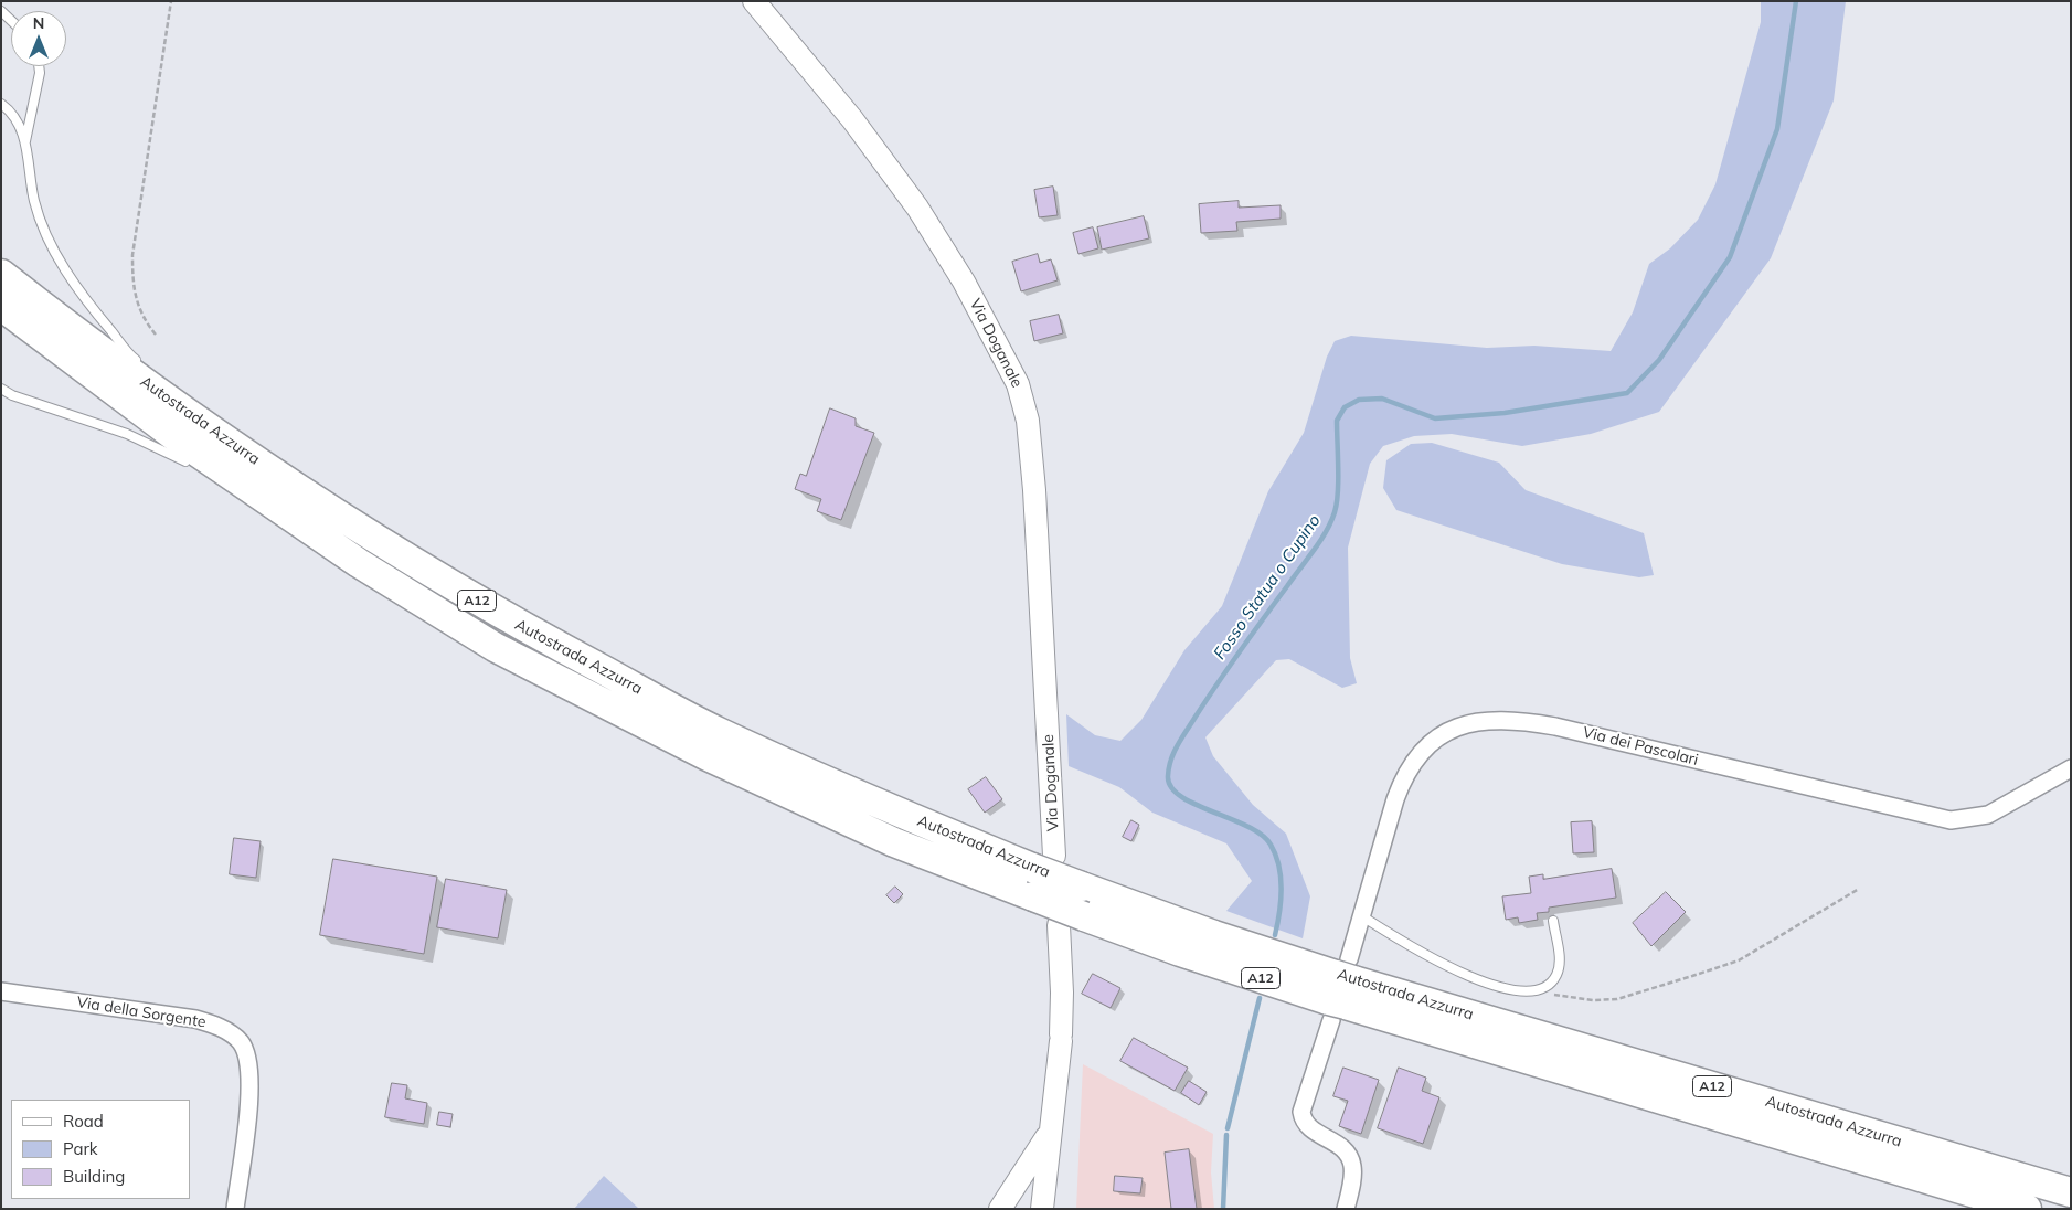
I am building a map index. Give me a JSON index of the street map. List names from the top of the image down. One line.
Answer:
{"streets":{"highway":["Autostrada Azzurra","A12"],"main road":["Via Doganale"],"street":["Via dei Pascolari","Via della Sorgente"]},"crossings":[["Via Doganale","Autostrada Azzurra"],["Autostrada Azzurra","Via dei Pascolari"]],"water":["Fosso Statua o Cupino"],"legend":["Road","Park","Building"],"north":"top"}
